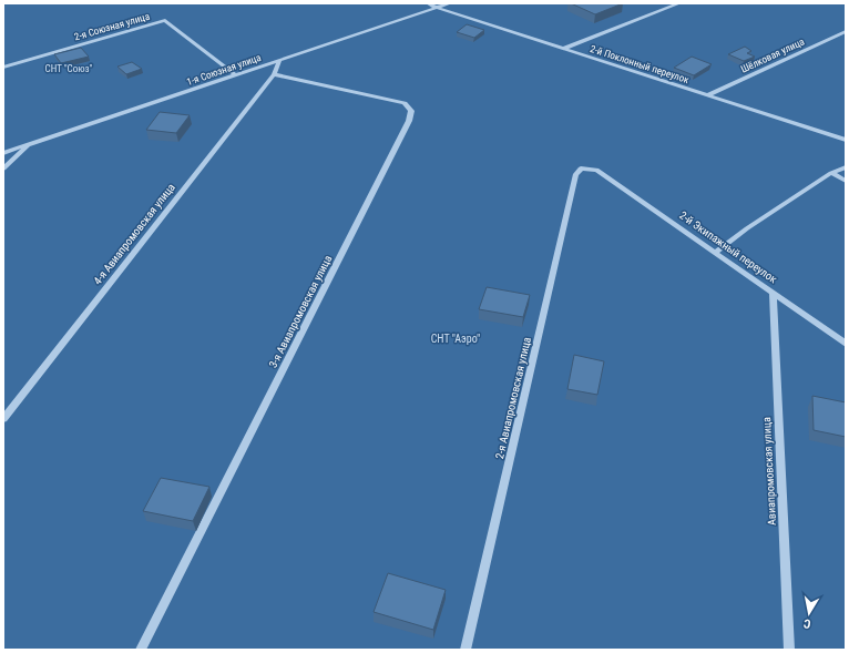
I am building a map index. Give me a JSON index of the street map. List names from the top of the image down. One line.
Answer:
{"streets":{"street":["2-я Союзная улица","Шёлковая улица","2-й Поклонный переулок","1-я Союзная улица","4-я Авиапромовская улица","2-й Экипажный переулок","3-я Авиапромовская улица","2-я Авиапромовская улица","Авиапромовская улица"]},"crossings":[["2-я Союзная улица","1-я Союзная улица"],["Шёлковая улица","2-й Поклонный переулок"],["2-й Поклонный переулок","1-я Союзная улица"],["1-я Союзная улица","4-я Авиапромовская улица"],["4-я Авиапромовская улица","3-я Авиапромовская улица"],["2-й Экипажный переулок","2-я Авиапромовская улица"],["2-й Экипажный переулок","Авиапромовская улица"]],"parks":["СНТ \"Союз\"","СНТ \"Аэро\""],"north":"bottom"}
